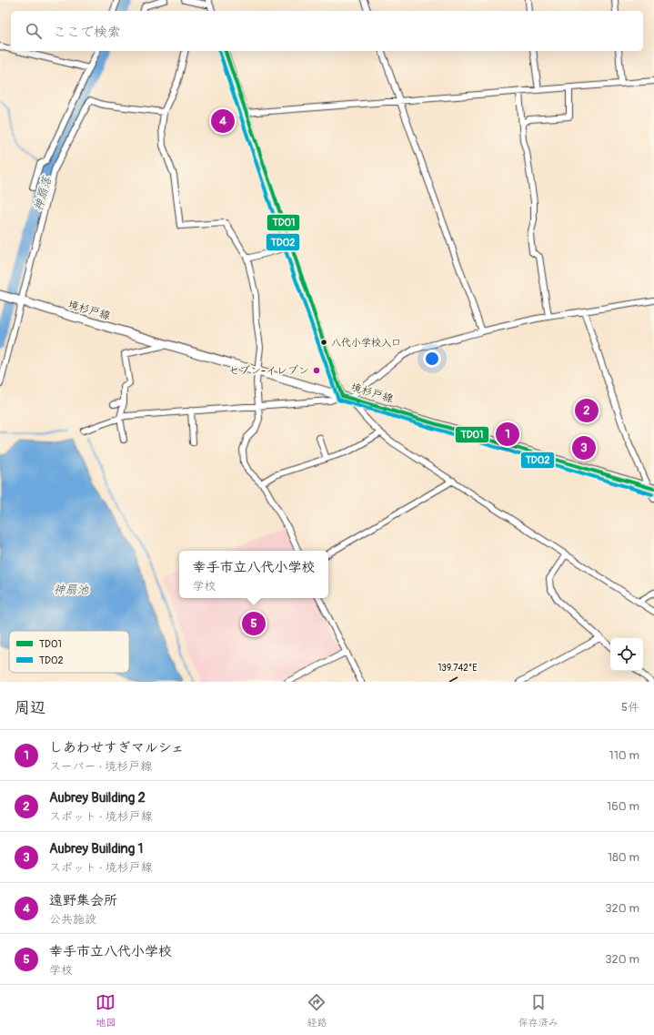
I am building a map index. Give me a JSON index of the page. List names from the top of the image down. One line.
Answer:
{"streets":{"main road":["境杉戸線"]},"water":["神扇落","神扇池"],"places":["八代小学校入口","セブン-イレブン"],"lines":["transit line TD01","transit line TD02"],"legend":["TD01","TD02"],"page":{"search":"ここで検索","pins":["4","2","1","3","5"],"popup":["幸手市立八代小学校","学校"],"heading":["周辺","5件"],"list":[{"mark":"1","name":"しあわせすぎマルシェ","note":"スーパー · 境杉戸線","value":"110 m"},{"mark":"2","name":"Aubrey Building 2","note":"スポット · 境杉戸線","value":"160 m"},{"mark":"3","name":"Aubrey Building 1","note":"スポット · 境杉戸線","value":"180 m"},{"mark":"4","name":"遠野集会所","note":"公共施設","value":"320 m"},{"mark":"5","name":"幸手市立八代小学校","note":"学校","value":"320 m"}],"nav":["地図","経路","保存済み"]},"coordinates":["139.742°E"]}
